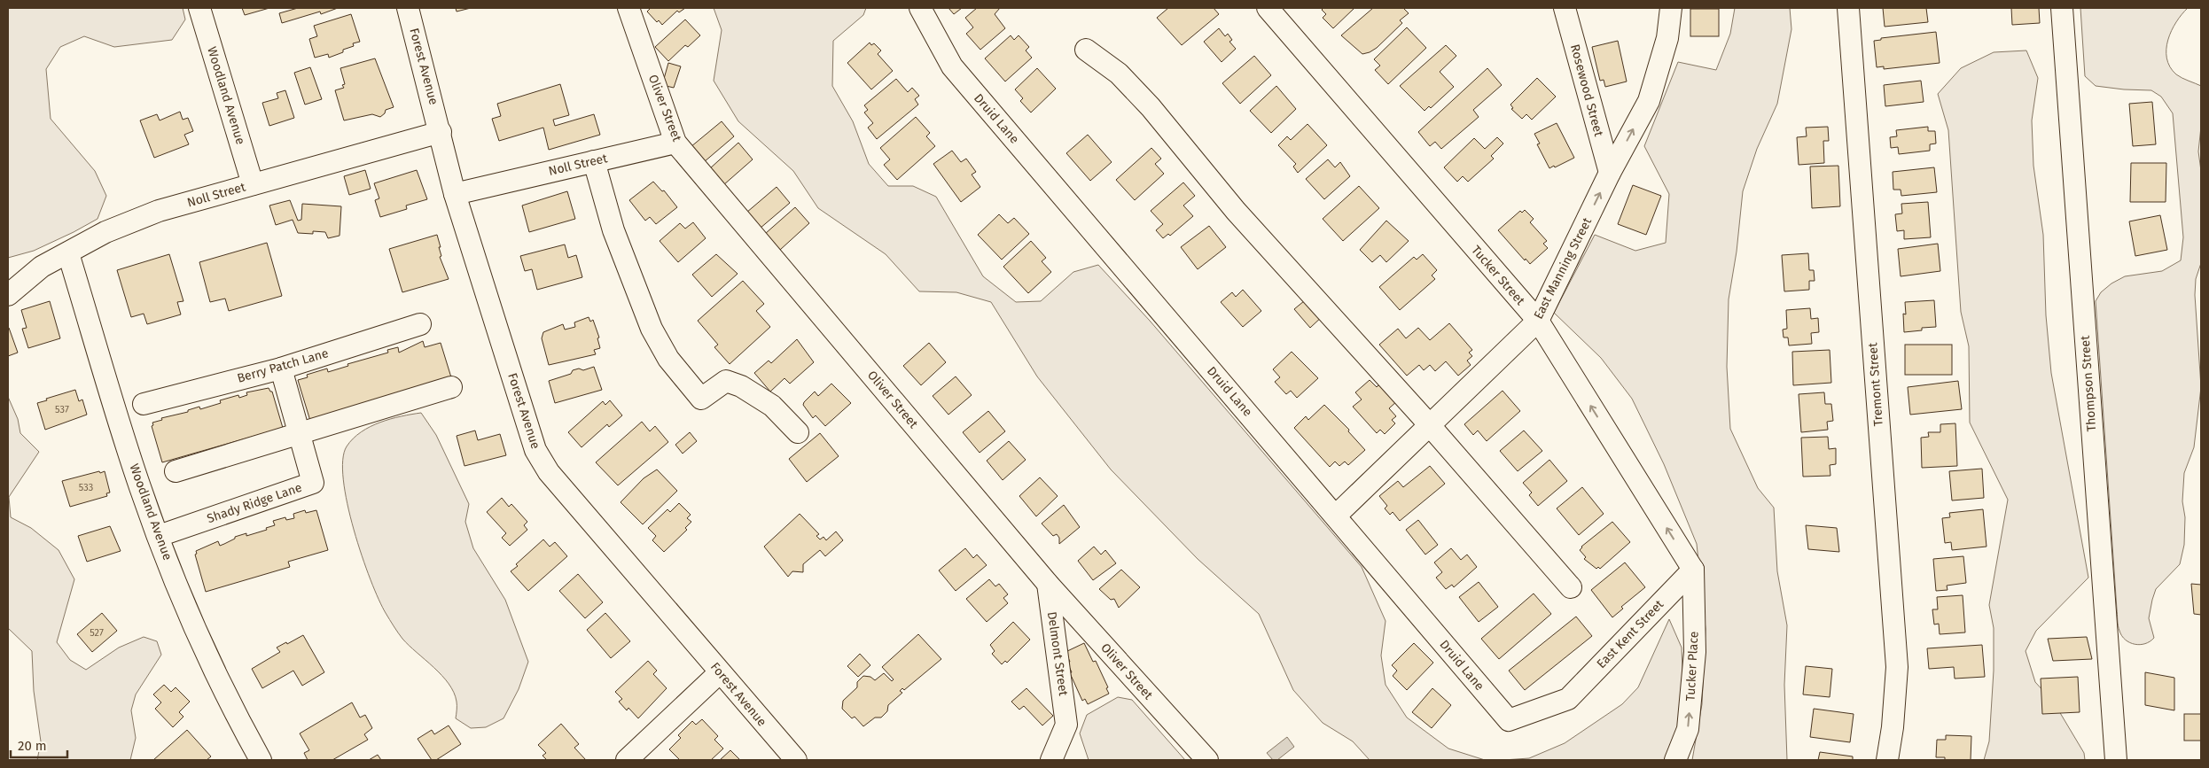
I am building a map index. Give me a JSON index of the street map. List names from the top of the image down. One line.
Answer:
{"streets":{"street":["Forest Avenue","Rosewood Street","Woodland Avenue","Oliver Street","Druid Lane","Noll Street","East Manning Street","Tucker Street","Berry Patch Lane","Thompson Street","Tremont Street","Shady Ridge Lane","East Kent Street","Delmont Street","Tucker Place"]},"crossings":[["Forest Avenue","Noll Street"],["Rosewood Street","East Manning Street"],["Woodland Avenue","Noll Street"],["Woodland Avenue","Shady Ridge Lane"],["Oliver Street","Noll Street"],["Oliver Street","Delmont Street"],["Druid Lane","East Manning Street"],["Druid Lane","East Kent Street"],["East Manning Street","Tucker Street"],["Tucker Street","East Kent Street"],["Tucker Street","Tucker Place"],["Berry Patch Lane","Shady Ridge Lane"],["East Kent Street","Tucker Place"]],"one_way":["East Manning Street","Tucker Place"],"house_numbers":["537","533","527"],"scale_bar":"20 m"}
